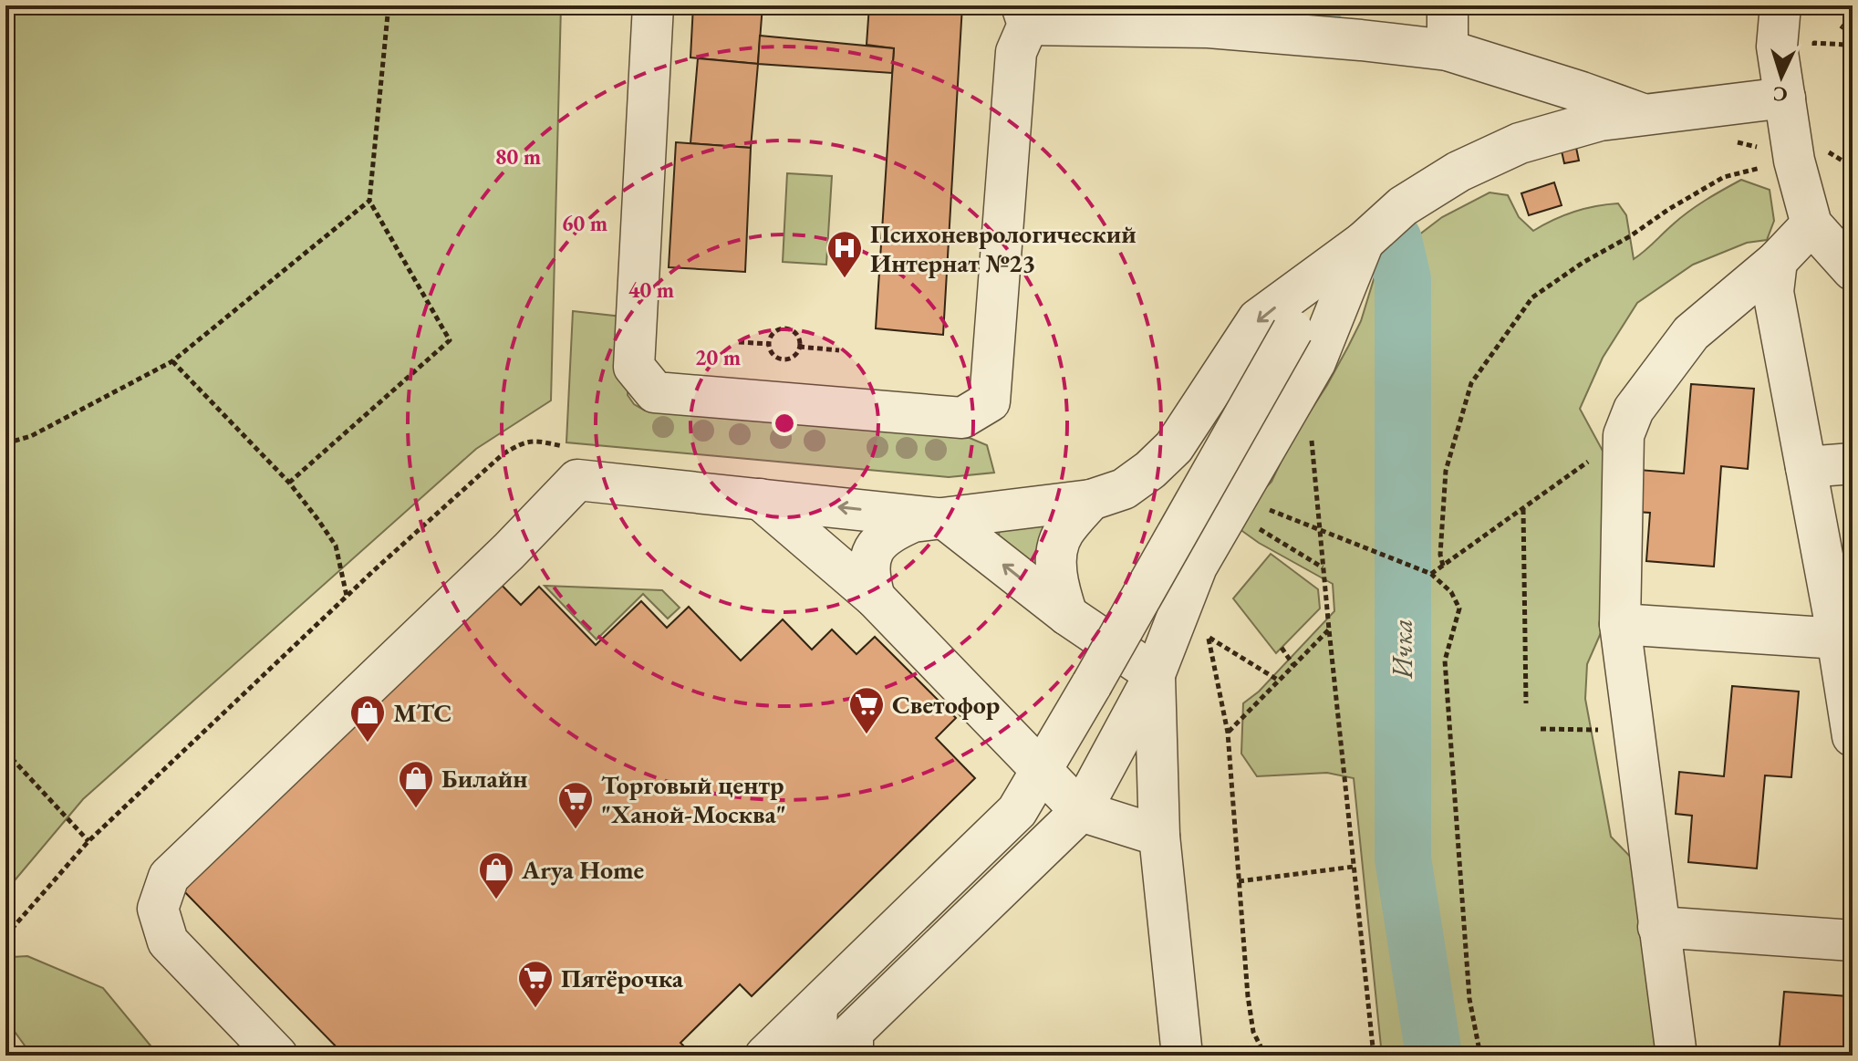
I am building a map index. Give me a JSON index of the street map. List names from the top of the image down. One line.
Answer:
{"water":["Ичка"],"places":{"hospital":["Психоневрологический Интернат №23"],"supermarket":["Светофор","Торговый центр \"Ханой-Москва\"","Пятёрочка"],"shop":["МТС","Билайн","Arya Home"]},"north":"bottom","rings":["80 m","60 m","40 m","20 m"]}
